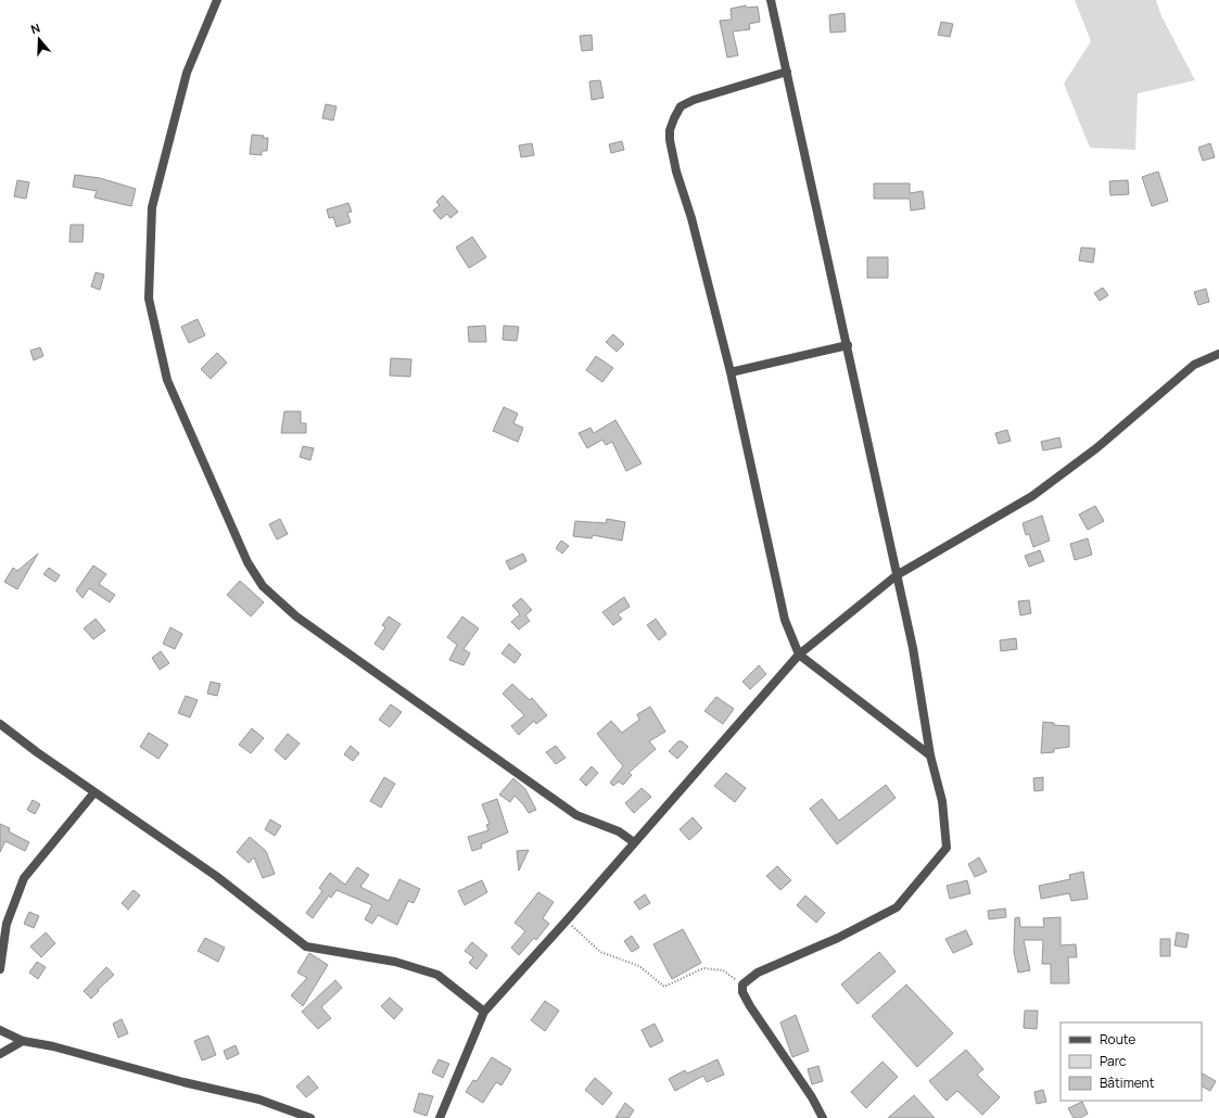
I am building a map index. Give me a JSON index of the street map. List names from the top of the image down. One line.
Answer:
{"legend":["Route","Parc","Bâtiment"],"north":"top"}
